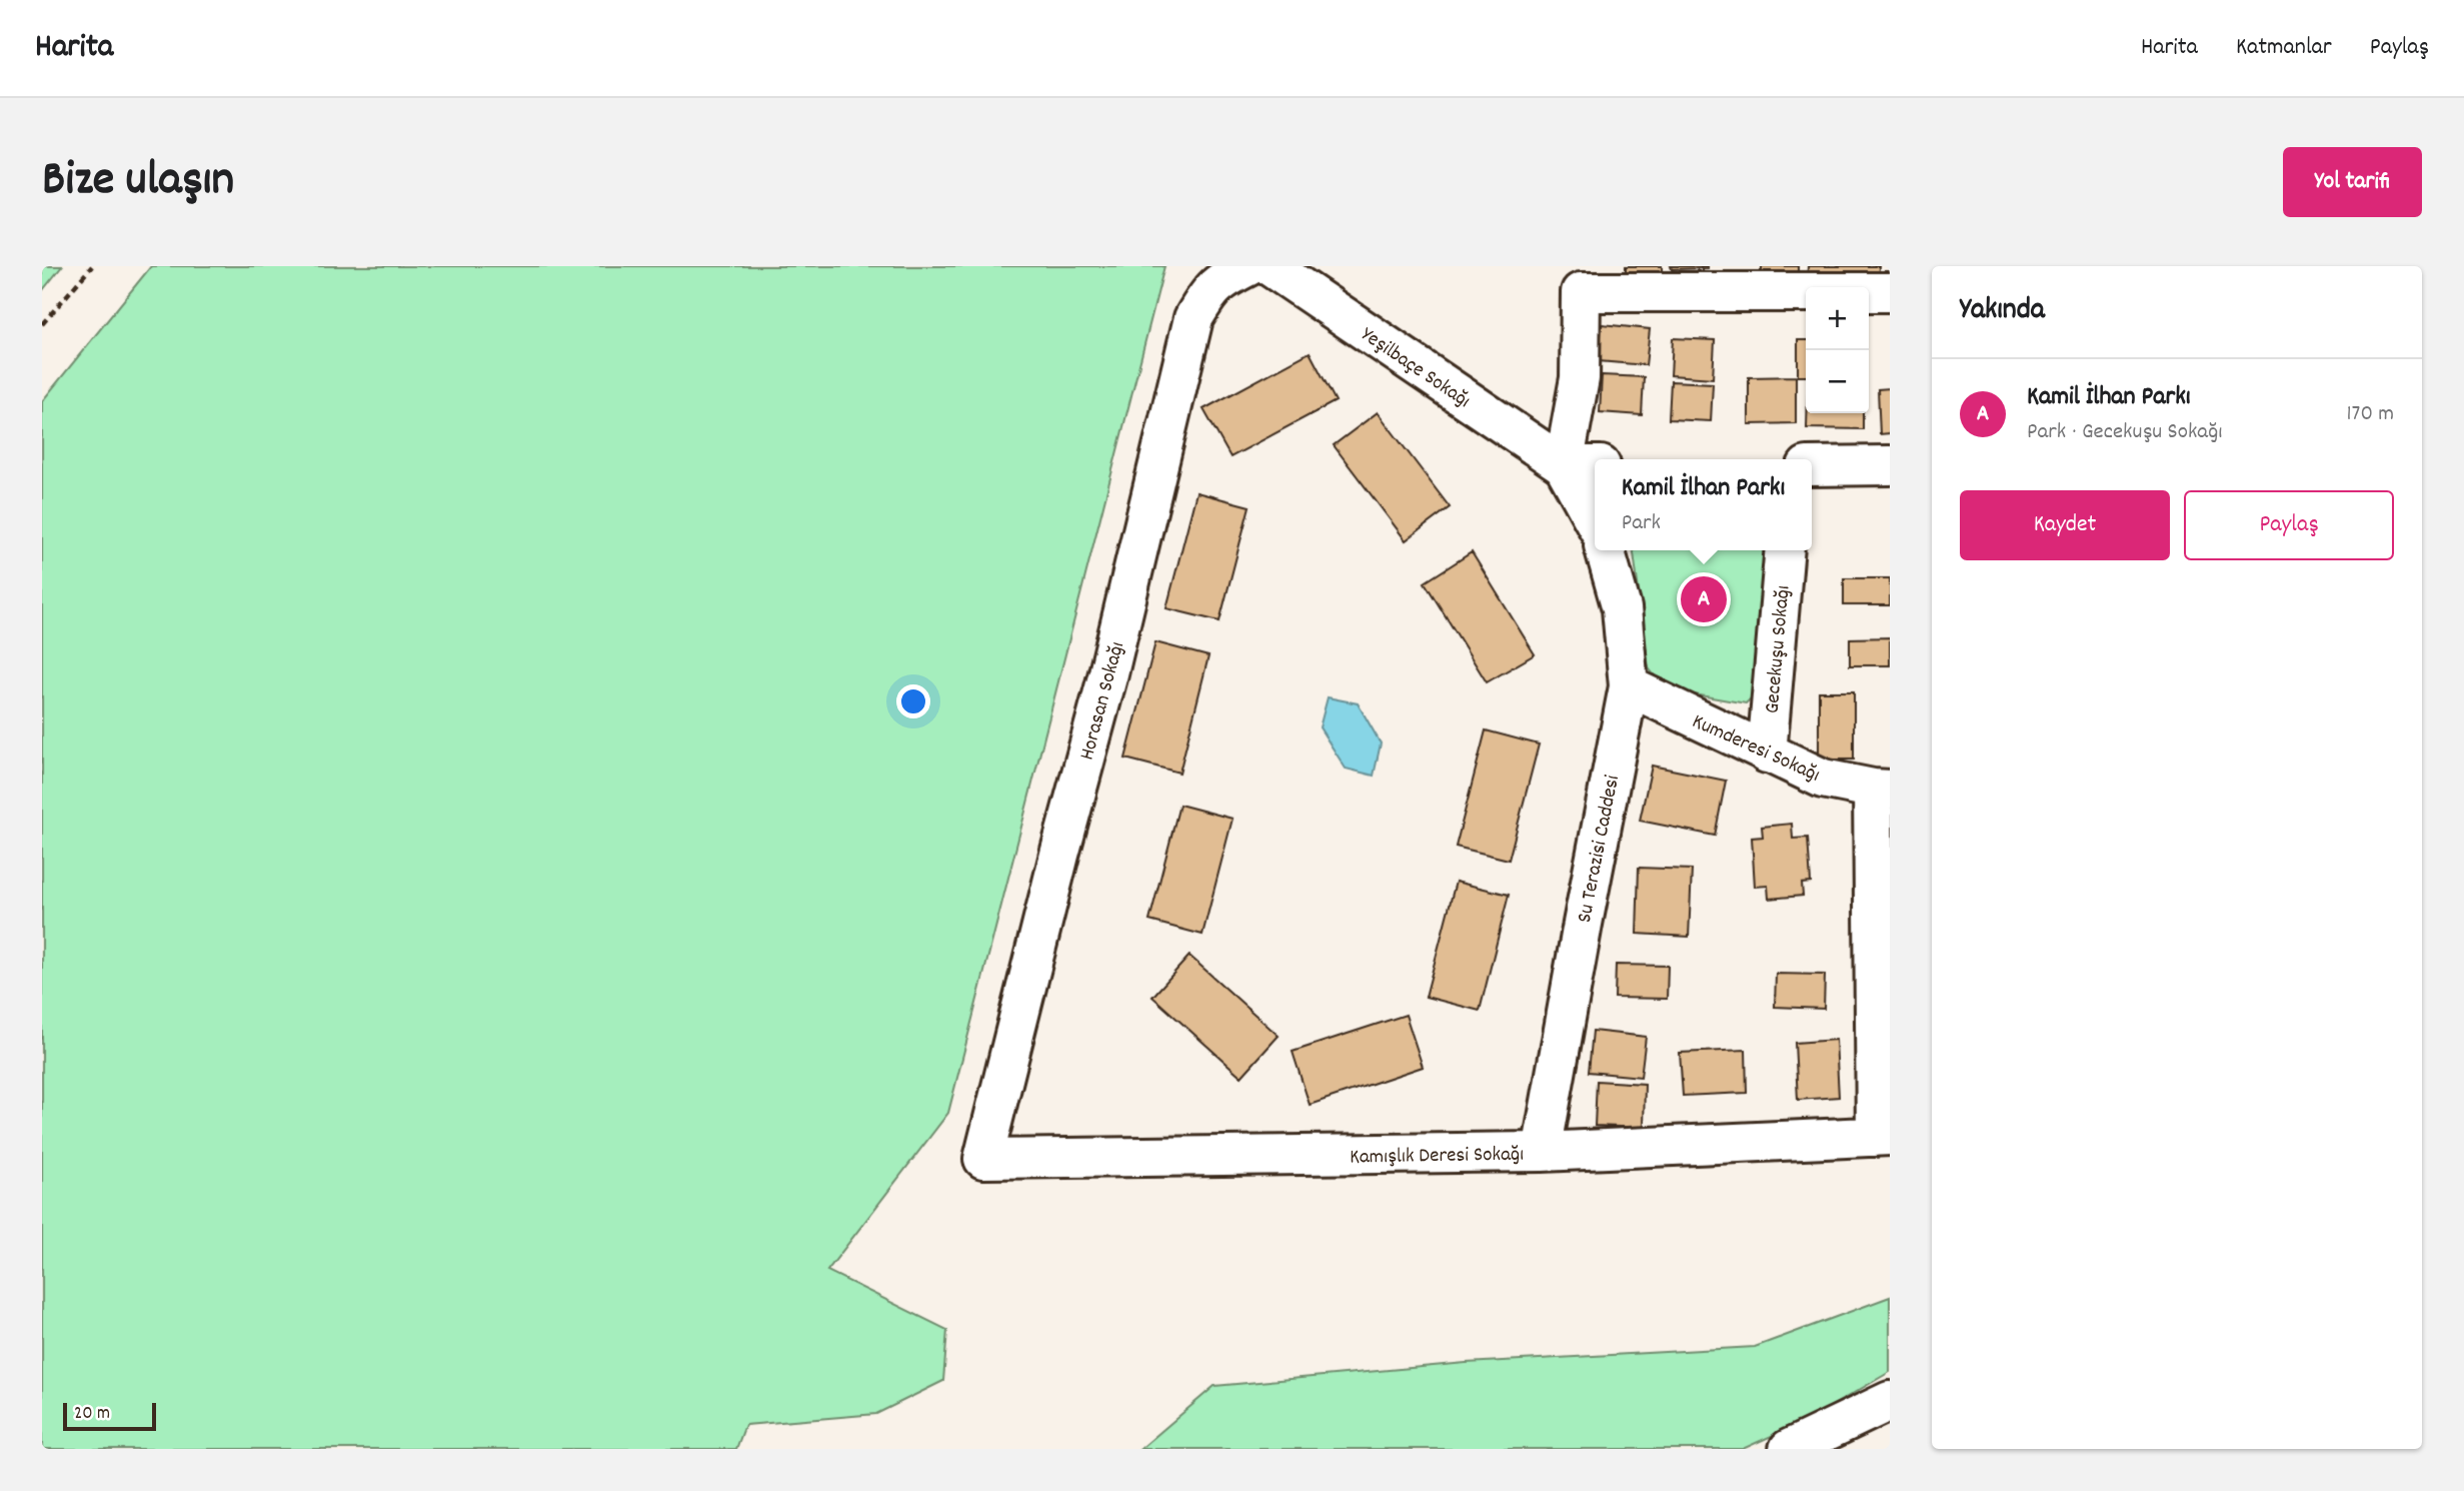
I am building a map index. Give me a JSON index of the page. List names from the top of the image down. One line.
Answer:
{"streets":{"street":["Yeşilbaçe Sokağı","Gecekuşu Sokağı","Horasan Sokağı","Kumderesi Sokağı","Su Terazisi Caddesi","Kamışlık Deresi Sokağı"]},"crossings":[["Gecekuşu Sokağı","Kumderesi Sokağı"],["Horasan Sokağı","Kamışlık Deresi Sokağı"],["Kumderesi Sokağı","Su Terazisi Caddesi"],["Su Terazisi Caddesi","Kamışlık Deresi Sokağı"]],"scale_bar":"20 m","page":{"header":"Harita","nav":["Harita","Katmanlar","Paylaş"],"title":"Bize ulaşın","buttons":["Yol tarifi",["Kaydet","Paylaş"]],"heading":"Yakında","map_buttons":["+","−"],"list":[{"mark":"A","name":"Kamil İlhan Parkı","note":"Park · Gecekuşu Sokağı","value":"170 m"}],"popup":["Kamil İlhan Parkı","Park"],"pins":"A","scale":"20 m"}}
